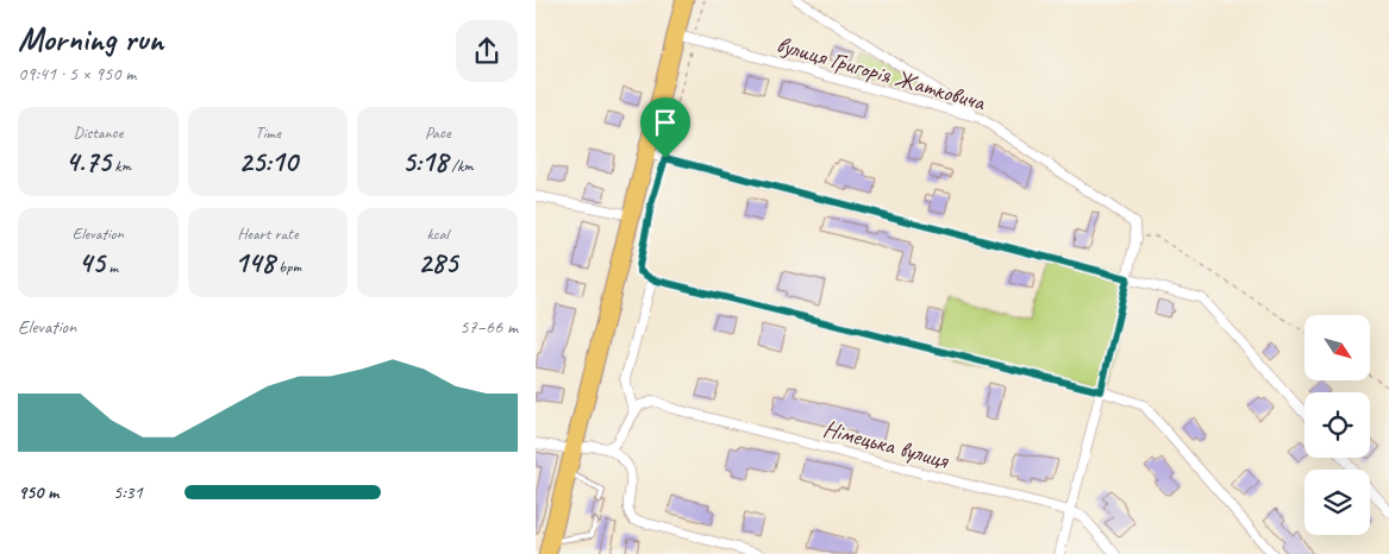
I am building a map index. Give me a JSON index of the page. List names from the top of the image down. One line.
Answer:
{"streets":{"street":["вулиця Григорія Жатковича","Німецька вулиця"]},"north":"bottom right","page":{"heading":["Morning run","09:41 · 5 × 950 m"],"stats":[["Distance","4.75 km"],["Time","25:10"],["Pace","5:18 /km"],["Elevation","45 m"],["Heart rate","148 bpm"],["kcal","285"]],"chart":["Elevation","57–66 m"],"list":[{"name":"950 m","note":"5:31"}]}}
